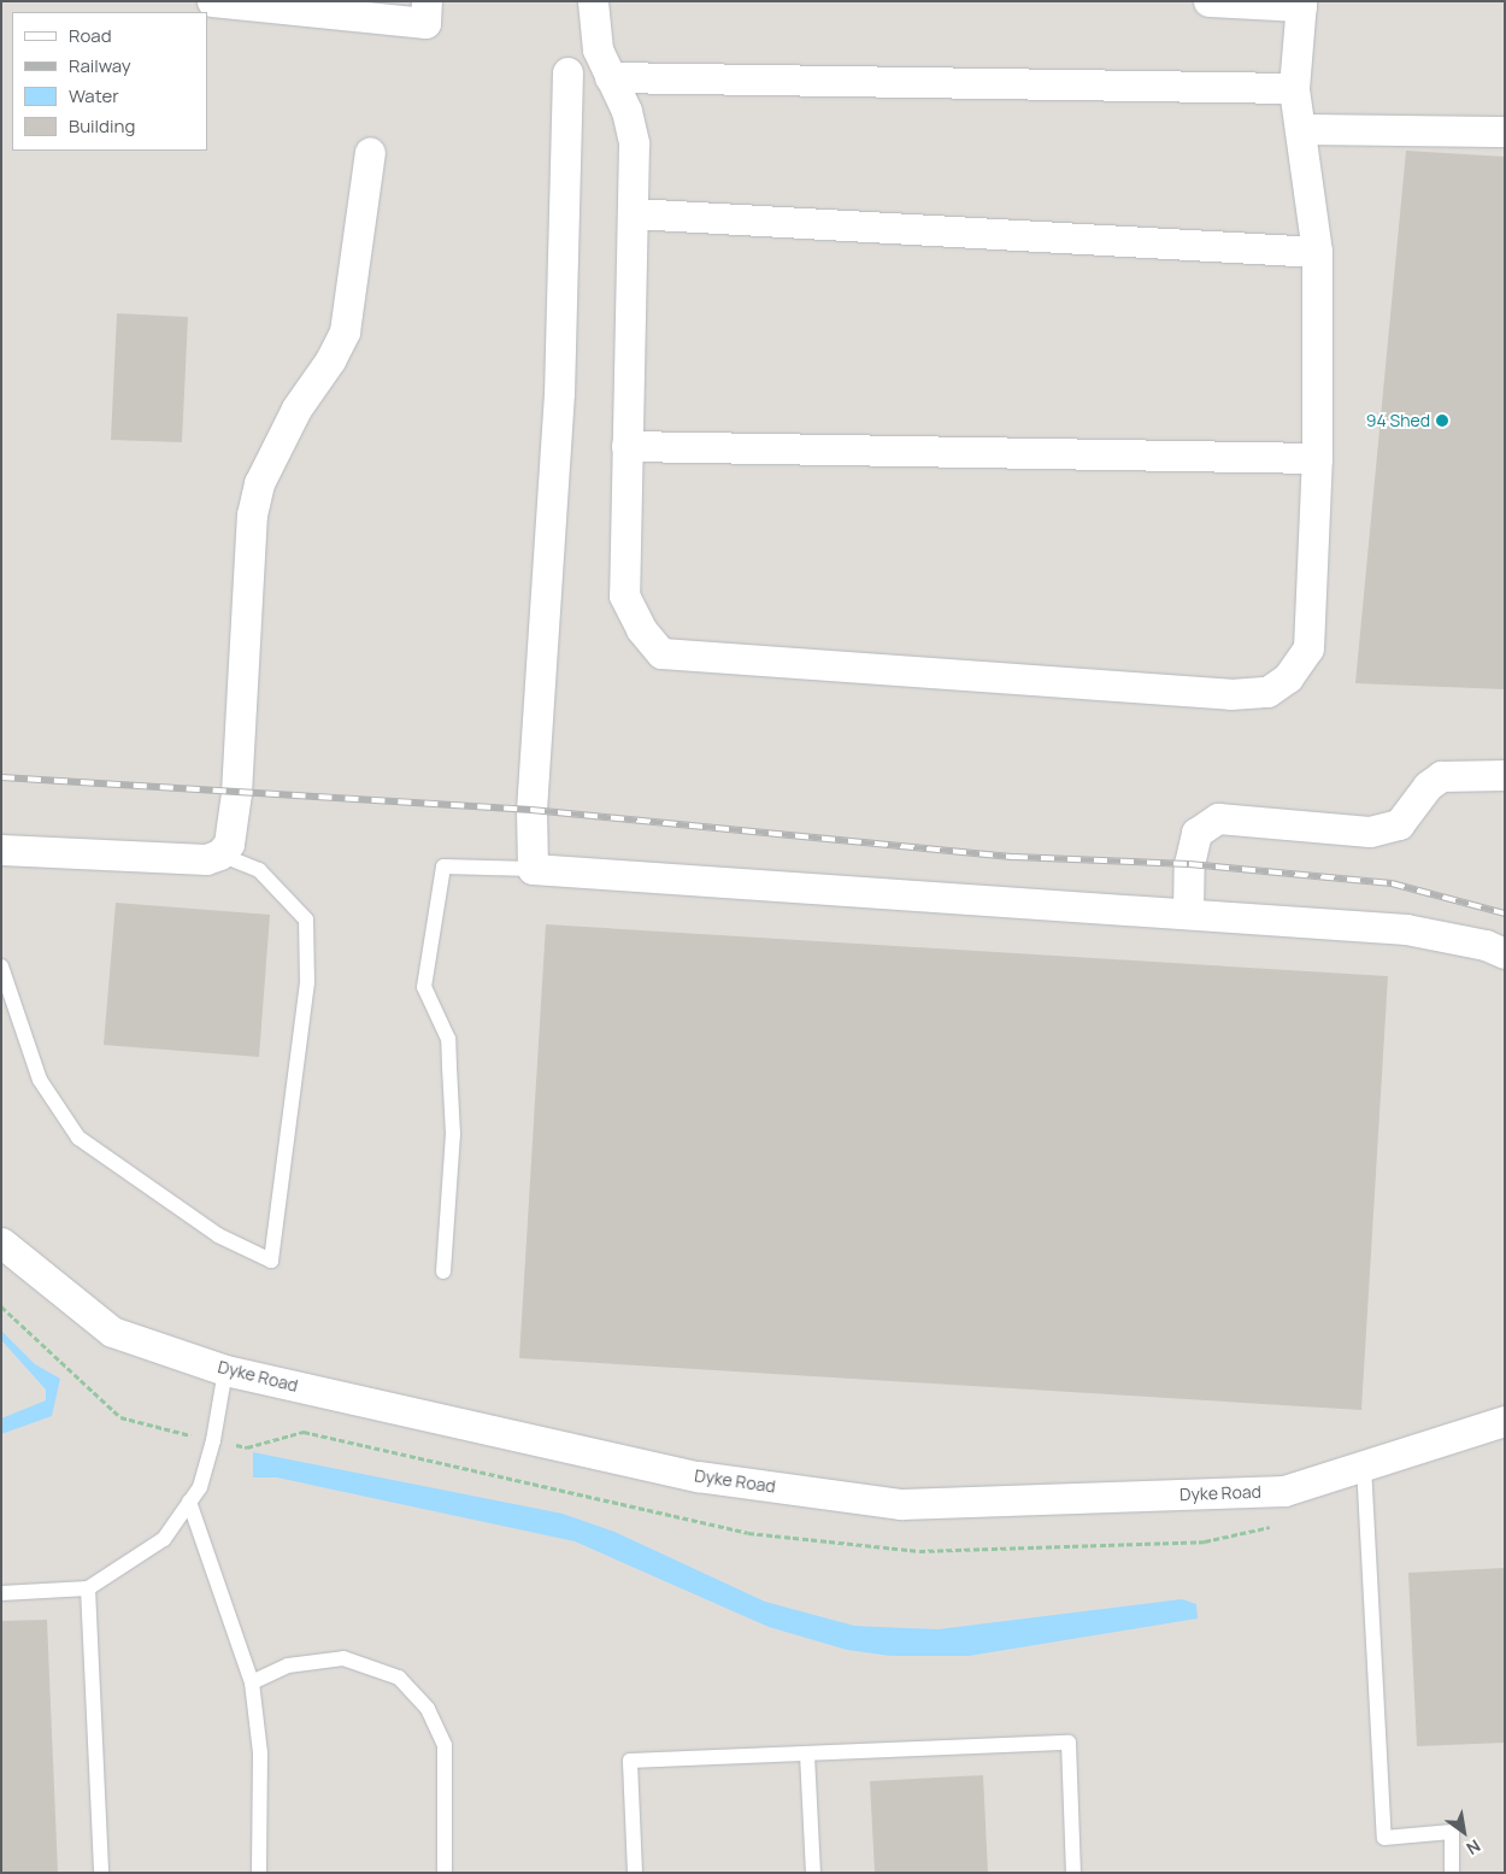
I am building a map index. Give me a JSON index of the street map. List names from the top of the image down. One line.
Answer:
{"streets":{"street":["Dyke Road"]},"places":["94 Shed"],"legend":["Road","Railway","Water","Building"],"north":"bottom right"}
